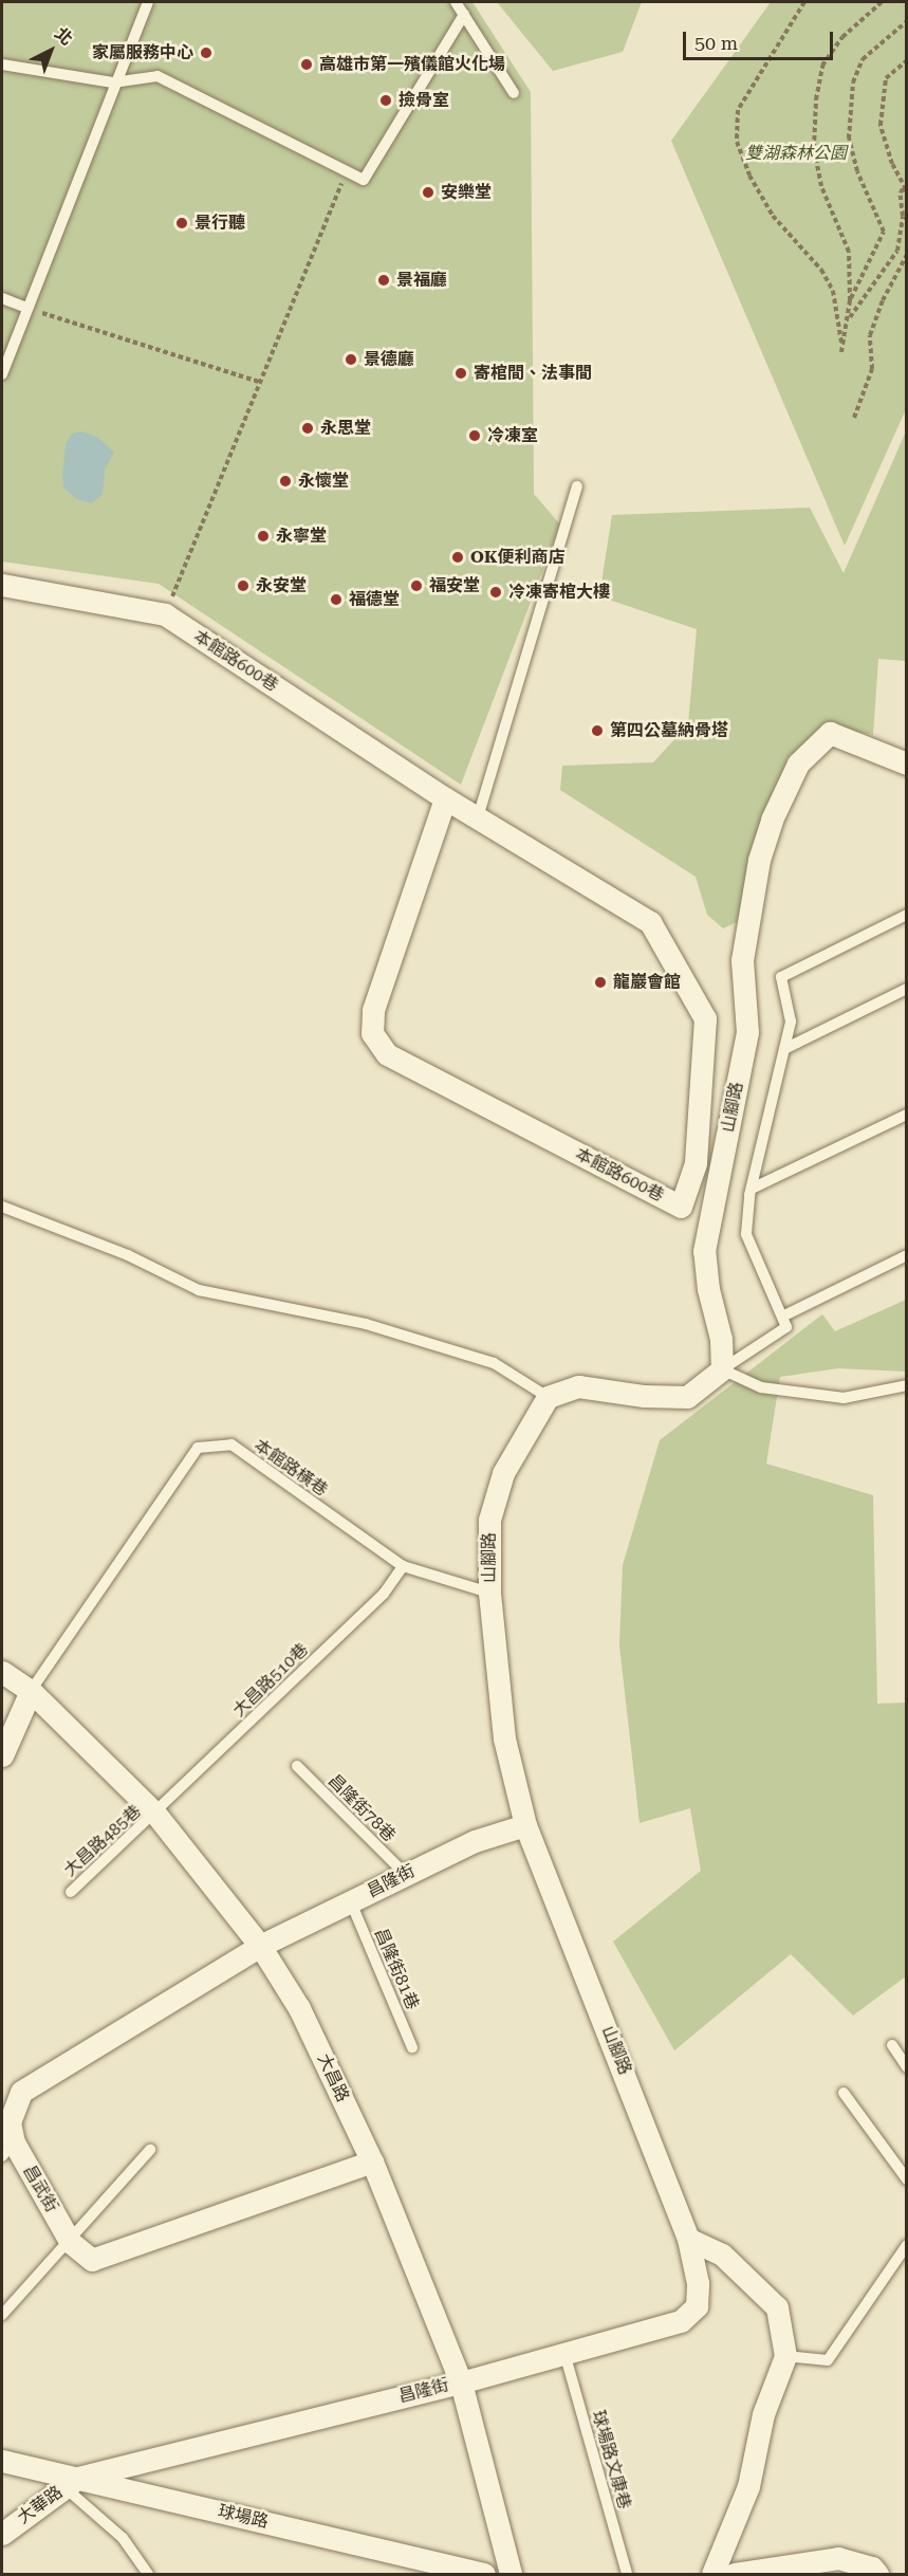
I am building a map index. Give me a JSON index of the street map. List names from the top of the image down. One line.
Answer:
{"streets":{"street":["本館路600巷","山腳路","昌隆街","大昌路","昌武街","大華路","球場路"],"lane":["本館路橫巷","大昌路510巷","昌隆街78巷","大昌路485巷","昌隆街81巷","球場路文康巷"]},"crossings":[["山腳路","本館路橫巷"],["山腳路","昌隆街"],["本館路橫巷","大昌路510巷"],["本館路橫巷","大昌路"],["大昌路510巷","大昌路485巷"],["大昌路510巷","大昌路"],["昌隆街78巷","昌隆街"],["大昌路485巷","大昌路"],["昌隆街","昌隆街81巷"],["昌隆街","大昌路"],["昌隆街","昌武街"],["昌隆街","球場路文康巷"],["昌隆街","大華路"],["昌隆街","球場路"],["大昌路","昌武街"],["大華路","球場路"]],"parks":["雙湖森林公園"],"places":["家屬服務中心","高雄市第一殯儀館火化場","撿骨室","安樂堂","景行聽","景福廳","景德廳","寄棺間、法事間","永思堂","冷凍室","永懷堂","永寧堂","OK便利商店","永安堂","福安堂","冷凍寄棺大樓","福德堂","第四公墓納骨塔","龍巖會館"],"scale_bar":"50 m","north":"top right"}
